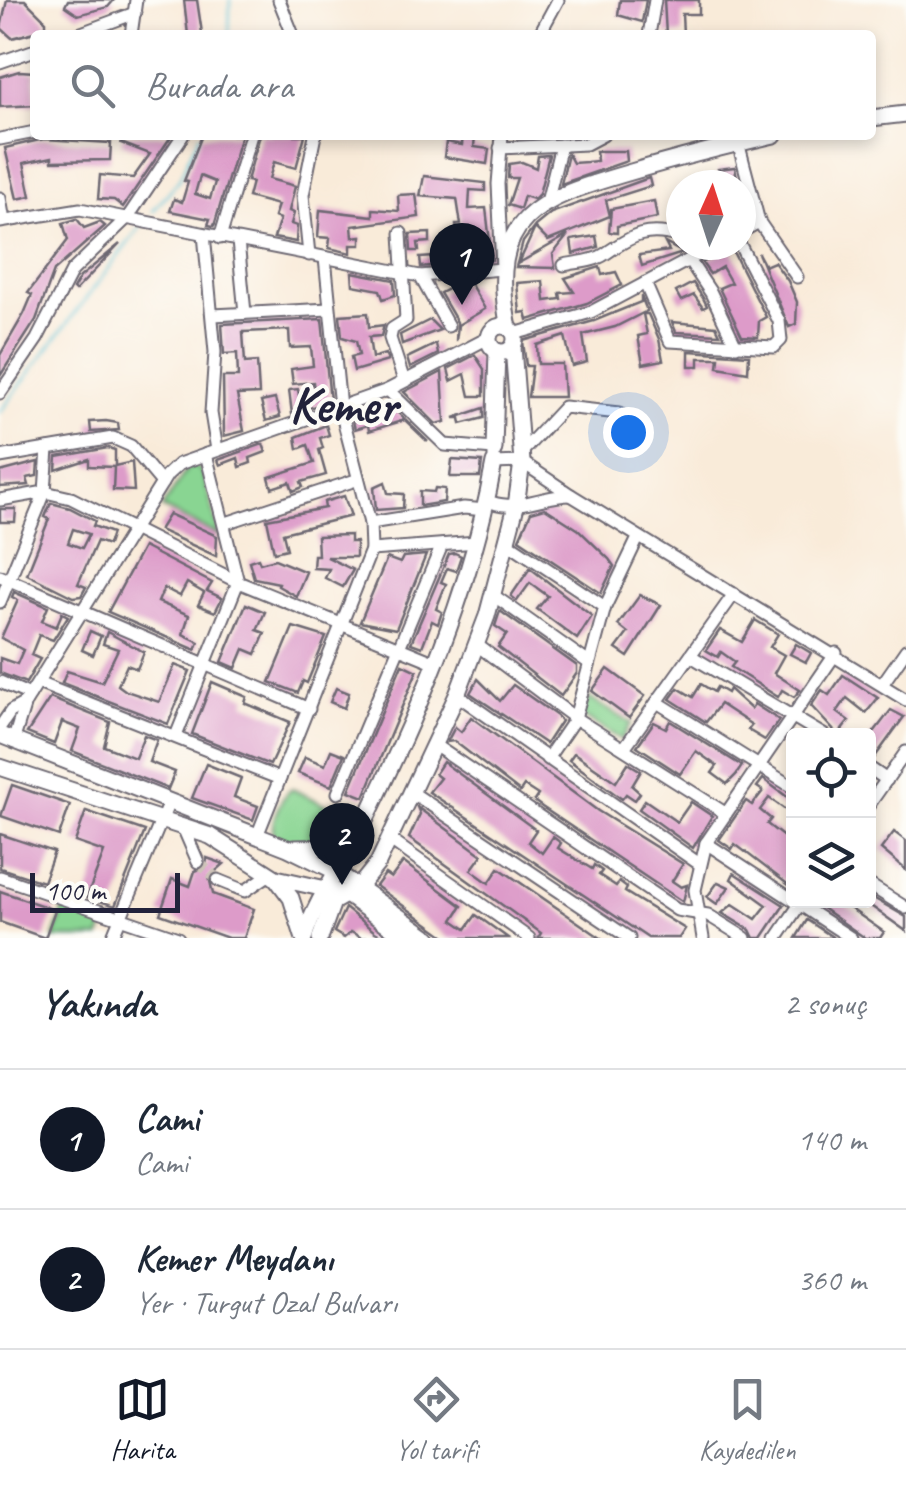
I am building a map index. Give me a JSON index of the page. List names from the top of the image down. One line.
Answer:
{"districts":["Kemer"],"scale_bar":"100 m","north":"top","page":{"search":"Burada ara","pins":["1","2"],"scale":"100 m","heading":["Yakında","2 sonuç"],"list":[{"mark":"1","name":"Cami","note":"Cami","value":"140 m"},{"mark":"2","name":"Kemer Meydanı","note":"Yer · Turgut Ozal Bulvarı","value":"360 m"}],"nav":["Harita","Yol tarifi","Kaydedilen"]}}
